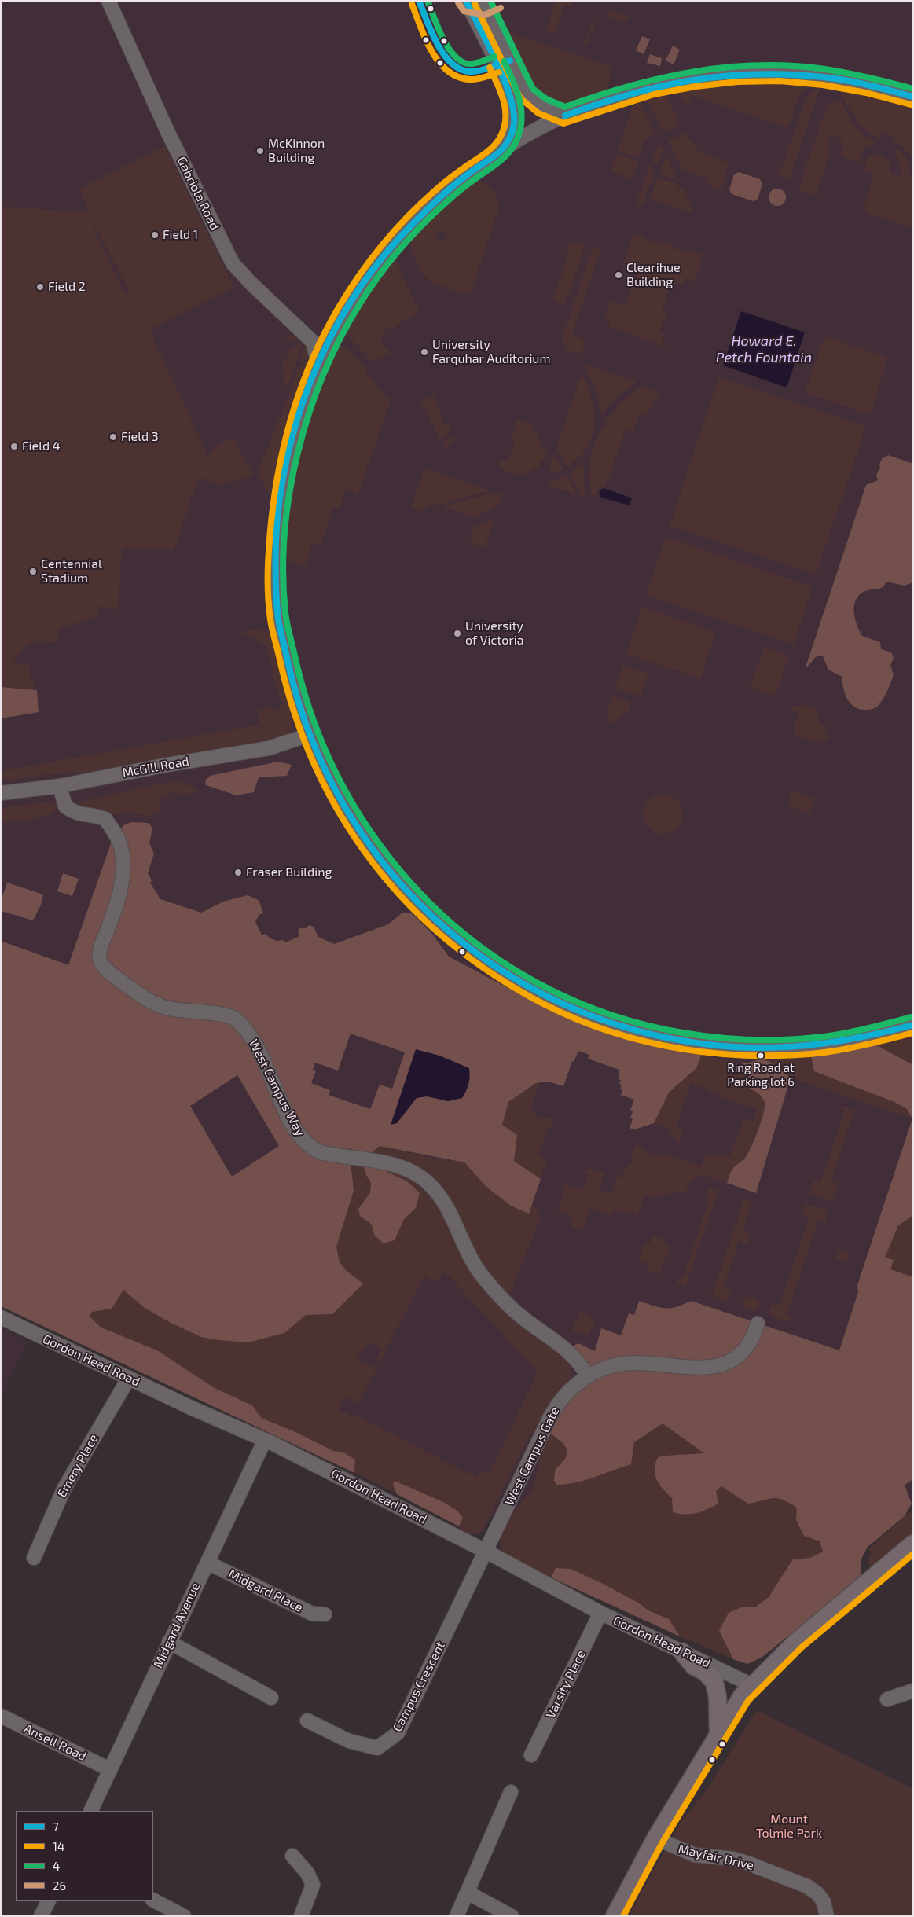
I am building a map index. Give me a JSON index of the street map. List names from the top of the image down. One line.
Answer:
{"streets":{"street":["Gabriola Road","McGill Road","West Campus Way","Gordon Head Road","West Campus Gate","Emery Place","Midgard Place","Midgard Avenue","Varsity Place","Campus Crescent","Ansell Road","Mayfair Drive"]},"crossings":[["McGill Road","West Campus Way"],["West Campus Way","West Campus Gate"],["Gordon Head Road","West Campus Gate"],["Gordon Head Road","Emery Place"],["Gordon Head Road","Midgard Avenue"],["Gordon Head Road","Varsity Place"],["Gordon Head Road","Campus Crescent"],["West Campus Gate","Campus Crescent"],["Midgard Place","Midgard Avenue"],["Midgard Avenue","Ansell Road"]],"water":["Howard E. Petch Fountain"],"parks":["Mount Tolmie Park"],"places":["McKinnon Building","Field 1","Clearihue Building","Field 2","University Farquhar Auditorium","Field 3","Field 4","Centennial Stadium","University of Victoria","Fraser Building","Ring Road at Parking lot 6"],"lines":["transit line 7","transit line 4","transit line 26","transit line 14"],"legend":["7","14","4","26"]}
